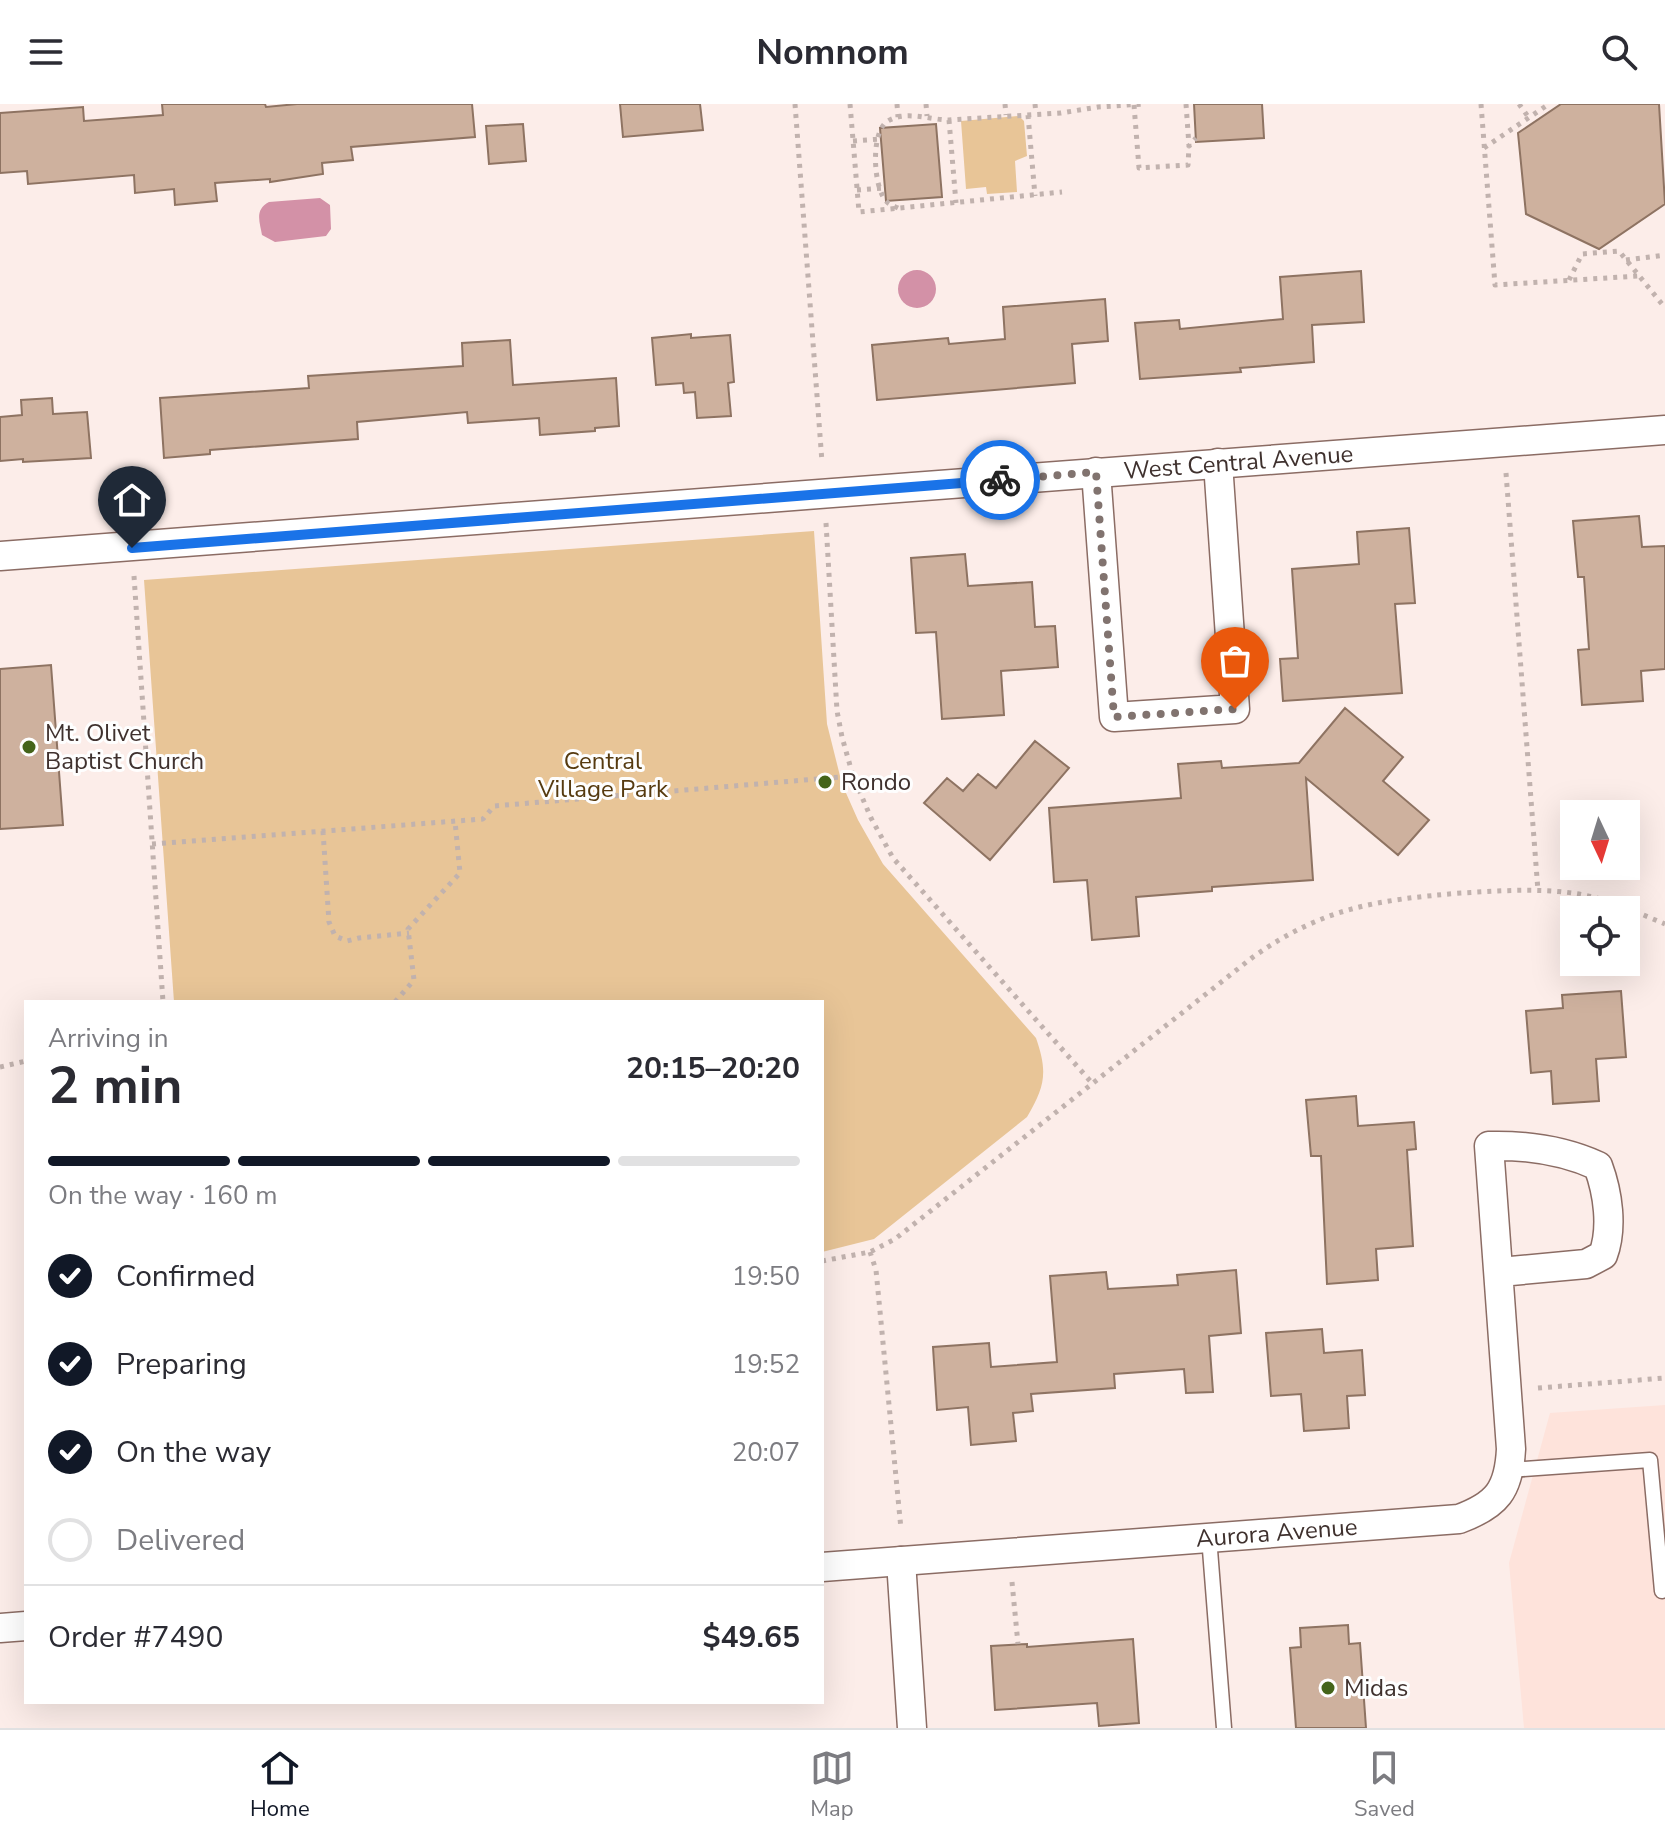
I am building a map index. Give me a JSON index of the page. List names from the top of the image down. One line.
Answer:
{"streets":{"street":["West Central Avenue","Aurora Avenue"]},"parks":["Central Village Park"],"places":["Mt. Olivet Baptist Church","Rondo","Midas"],"north":"bottom","page":{"header":"Nomnom","heading":["2 min","Arriving in","20:15–20:20"],"panel":["Order #7490","$49.65"],"bar":"On the way · 160 m","list":[["Confirmed","19:50"],["Preparing","19:52"],["On the way","20:07"],"Delivered"],"tabs":["Home","Map","Saved"]}}
